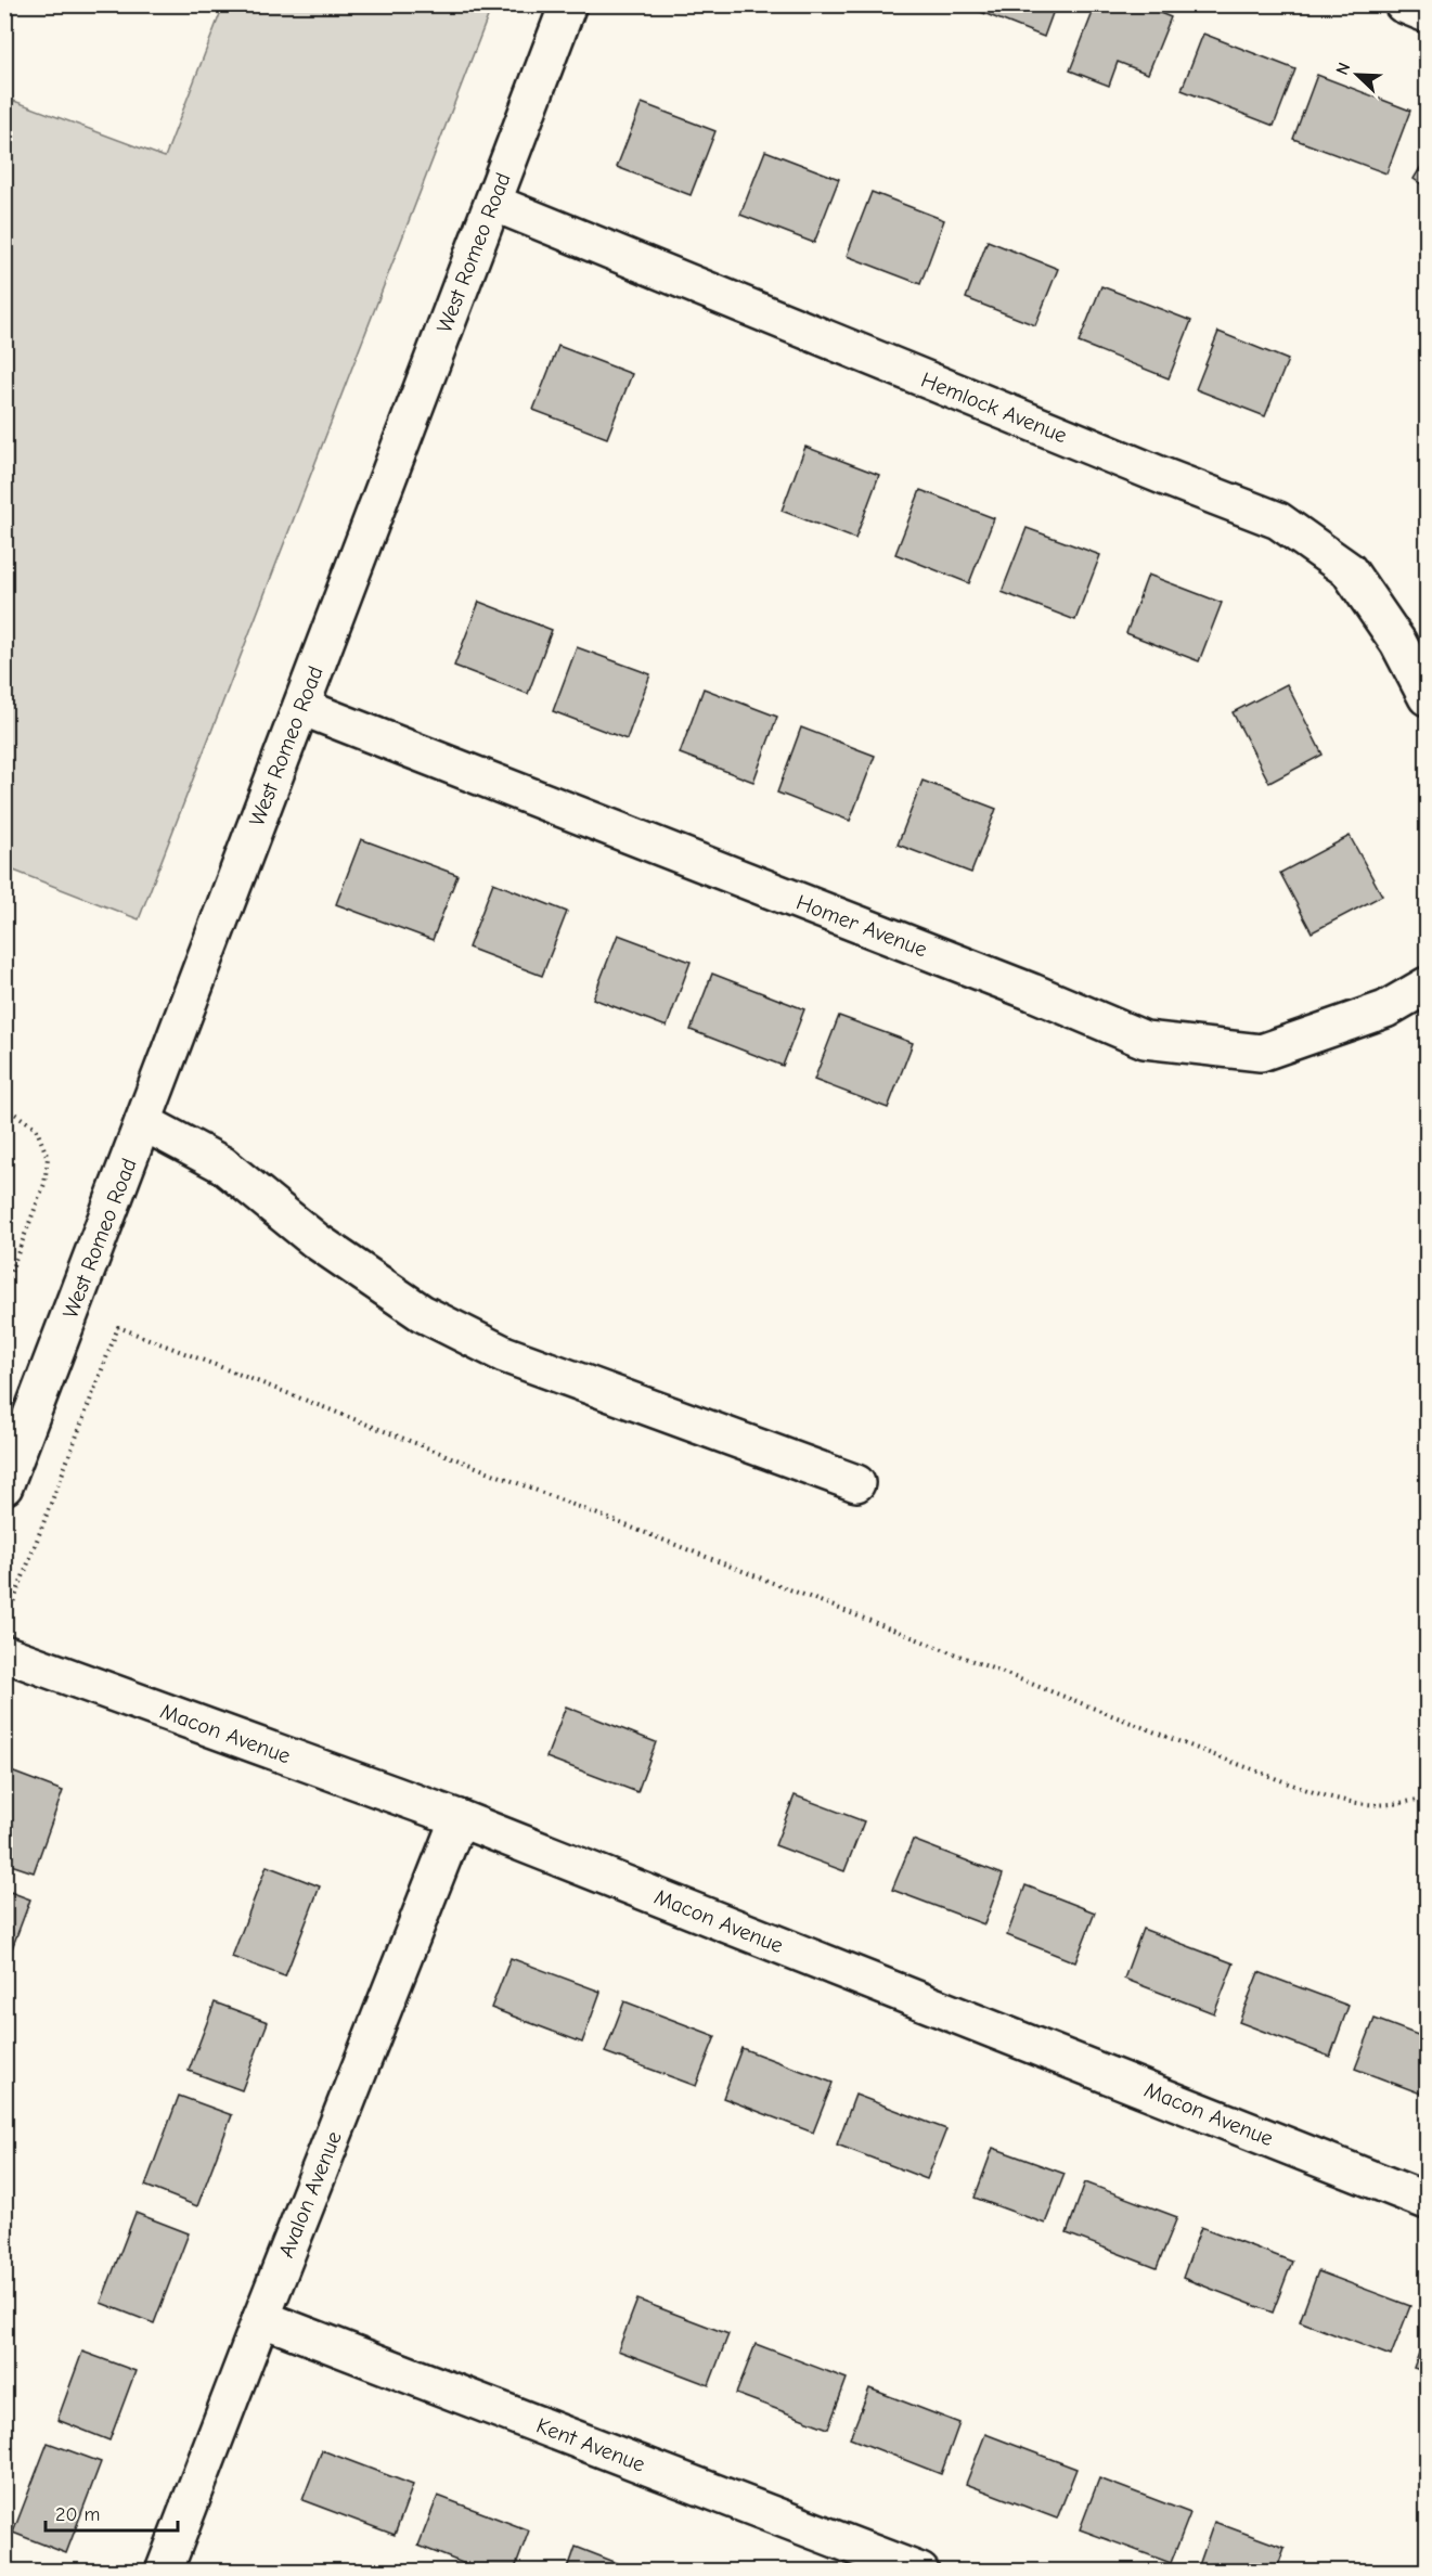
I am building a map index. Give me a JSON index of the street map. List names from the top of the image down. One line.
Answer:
{"streets":{"street":["West Romeo Road","Hemlock Avenue","Homer Avenue","Macon Avenue","Avalon Avenue","Kent Avenue"]},"crossings":[["West Romeo Road","Hemlock Avenue"],["West Romeo Road","Homer Avenue"],["Macon Avenue","Avalon Avenue"],["Avalon Avenue","Kent Avenue"]],"scale_bar":"20 m","north":"top left"}
